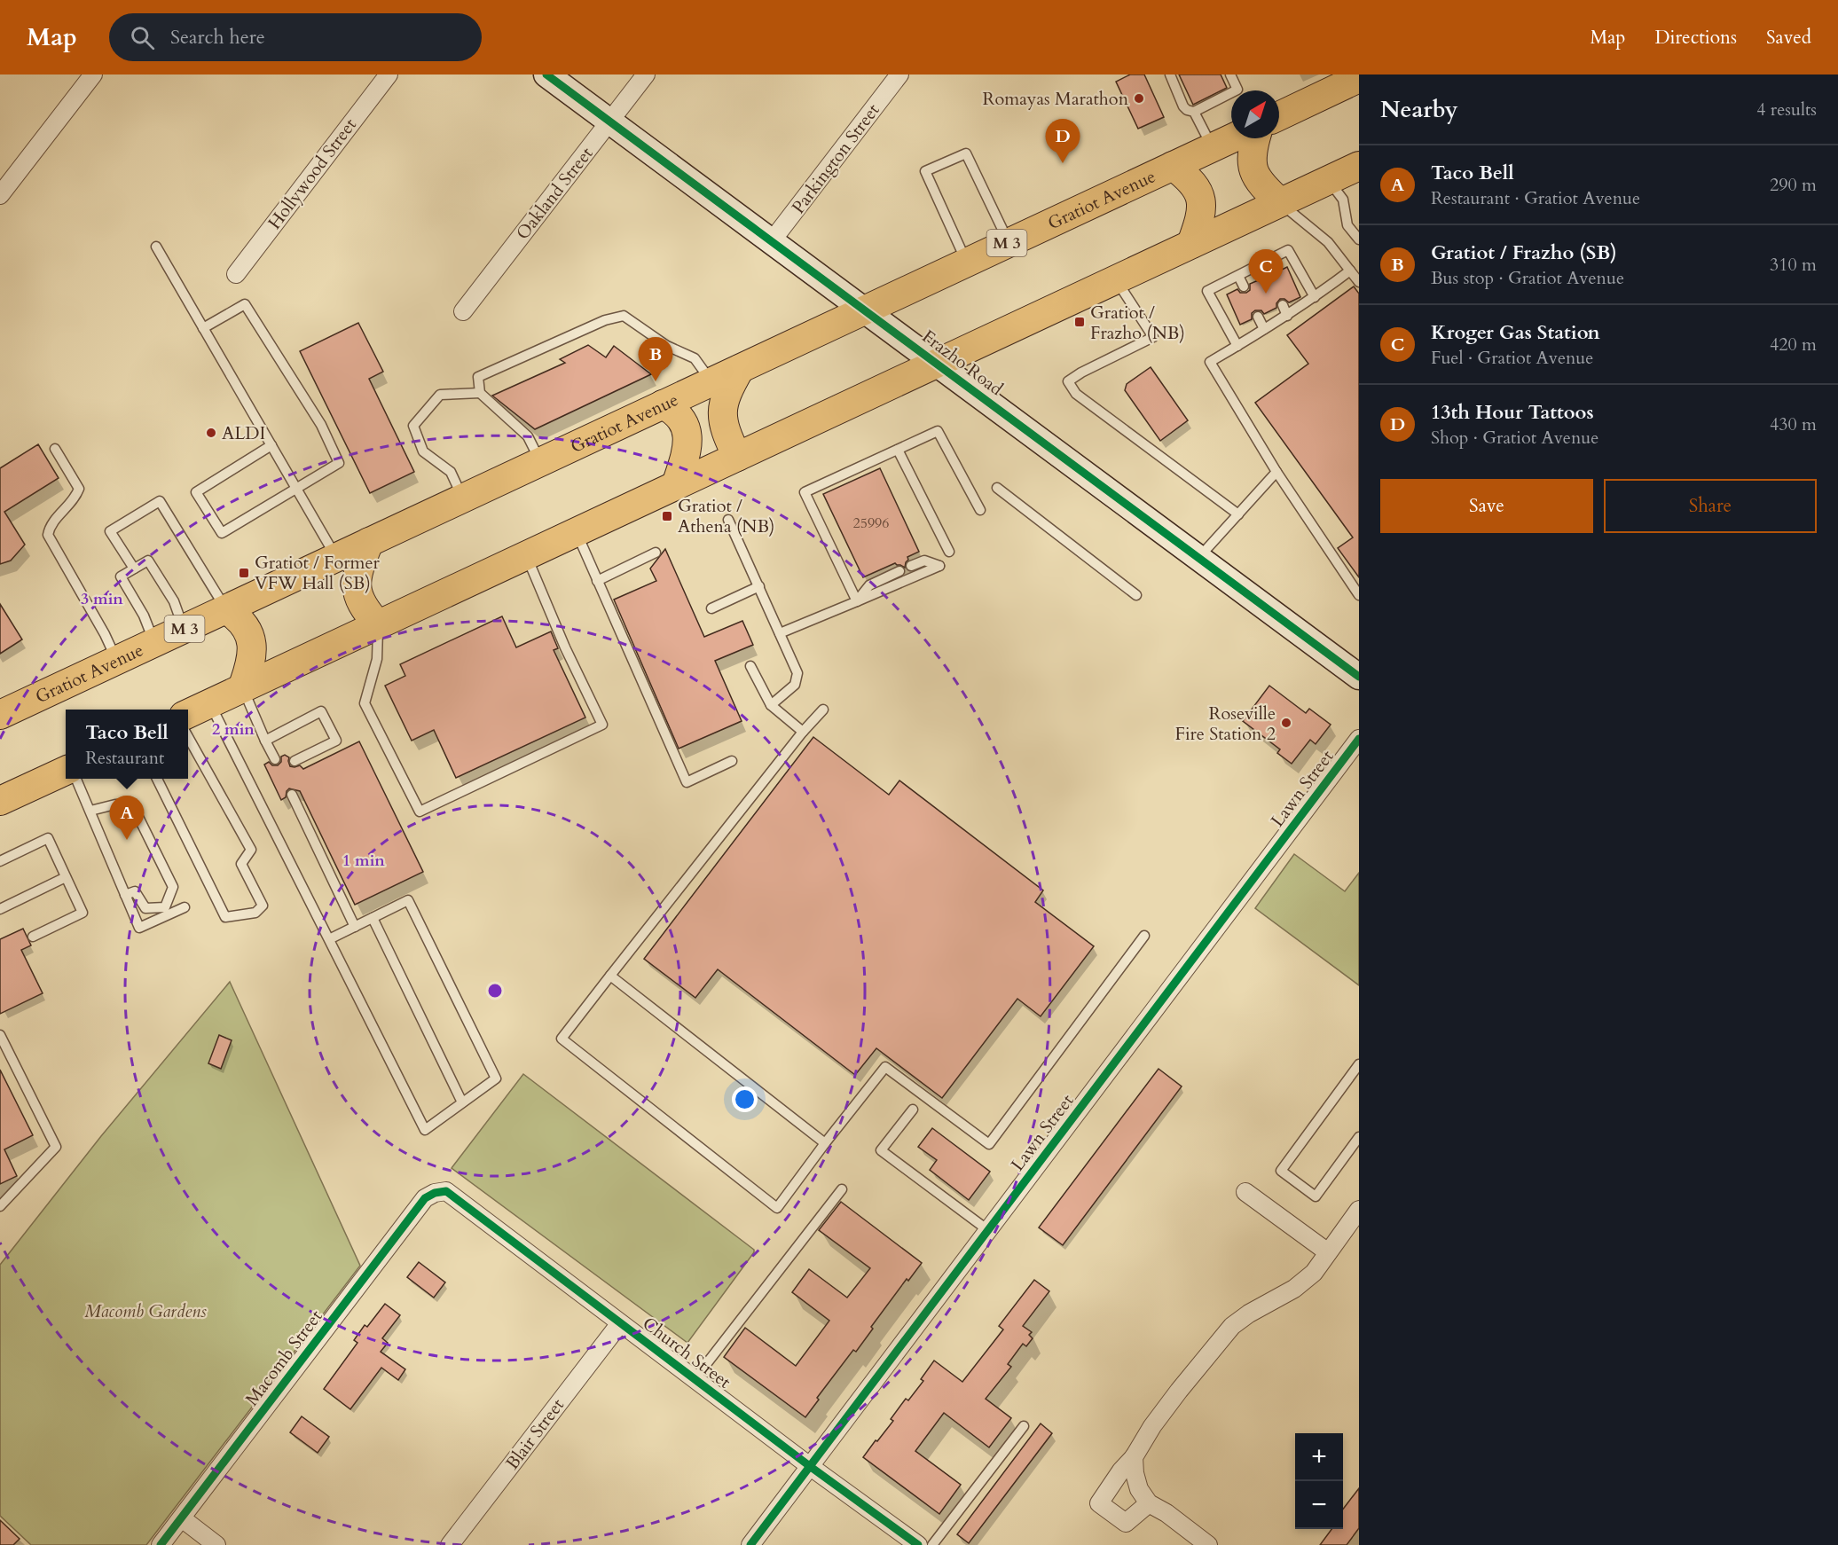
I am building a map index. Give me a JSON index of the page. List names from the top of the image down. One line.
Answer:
{"streets":{"main road":["Gratiot Avenue","M 3"],"street":["Parkington Street","Hollywood Street","Oakland Street","Frazho Road","Lawn Street","Church Street","Macomb Street","Blair Street"]},"crossings":[["Parkington Street","Frazho Road"],["Oakland Street","Frazho Road"],["Gratiot Avenue","Frazho Road"],["Lawn Street","Church Street"],["Church Street","Macomb Street"],["Church Street","Blair Street"]],"parks":["Macomb Gardens"],"places":{"other":["Romayas Marathon","ALDI","Roseville Fire Station 2"],"transit":["Gratiot / Frazho (NB)","Gratiot / Athena (NB)","Gratiot / Former VFW Hall (SB)"]},"house_numbers":["25996"],"north":"top right","page":{"header":"Map","search":"Search here","nav":["Map","Directions","Saved"],"heading":["Nearby","4 results"],"pins":["D","C","B","A"],"list":[{"mark":"A","name":"Taco Bell","note":"Restaurant · Gratiot Avenue","value":"290 m"},{"mark":"B","name":"Gratiot / Frazho (SB)","note":"Bus stop · Gratiot Avenue","value":"310 m"},{"mark":"C","name":"Kroger Gas Station","note":"Fuel · Gratiot Avenue","value":"420 m"},{"mark":"D","name":"13th Hour Tattoos","note":"Shop · Gratiot Avenue","value":"430 m"}],"buttons":["Save","Share"],"popup":["Taco Bell","Restaurant"],"map_buttons":["+","−"]},"rings":["3 min","2 min","1 min"]}
